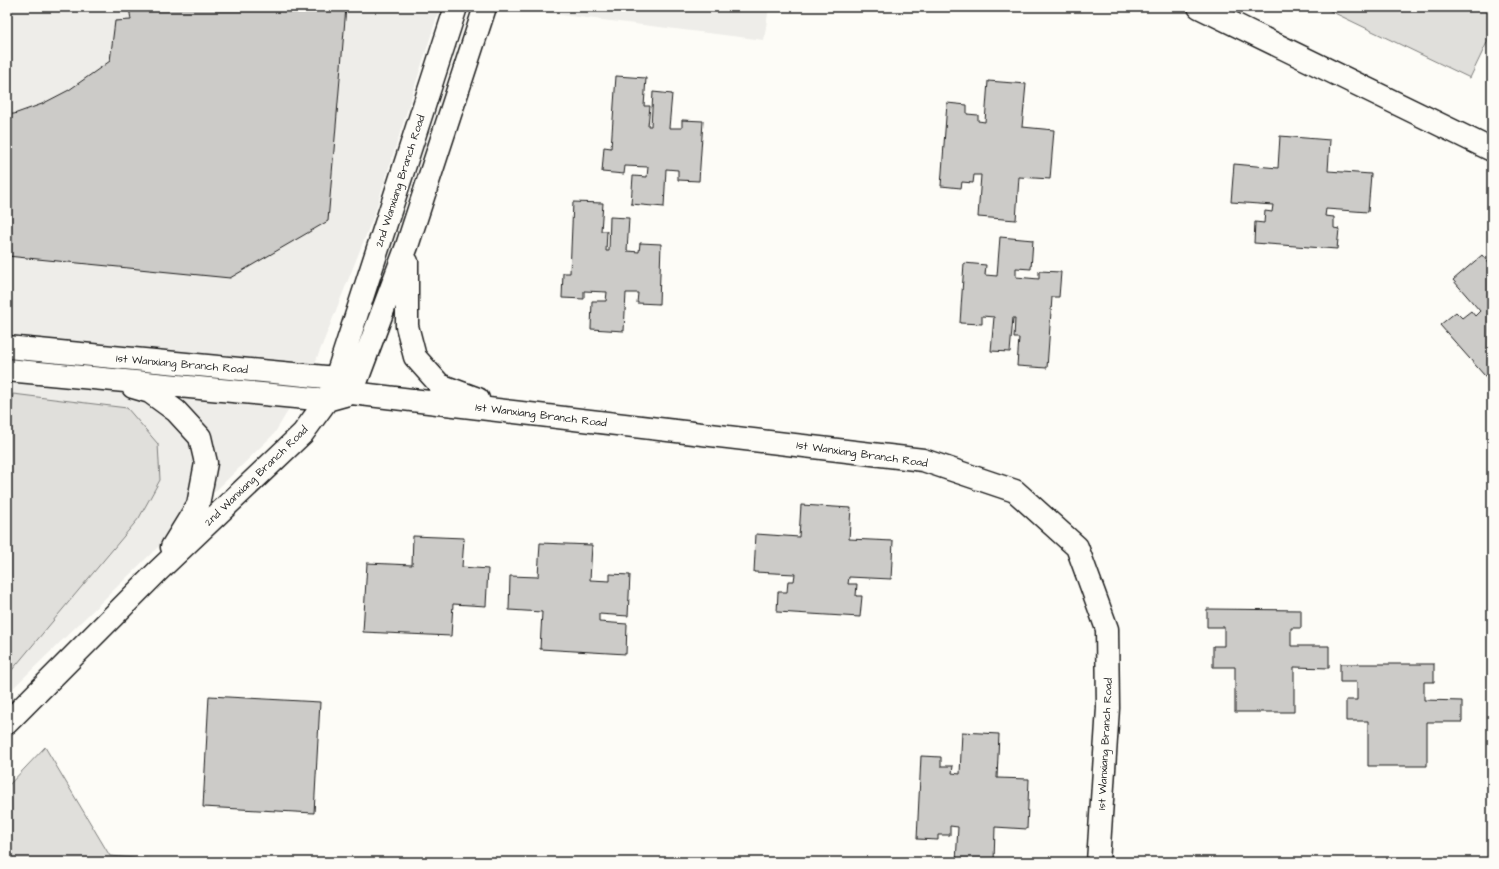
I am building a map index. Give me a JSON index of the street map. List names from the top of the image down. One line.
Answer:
{"streets":{"street":["2nd Wanxiang Branch Road","1st Wanxiang Branch Road"]},"crossings":[["2nd Wanxiang Branch Road","1st Wanxiang Branch Road"]]}
